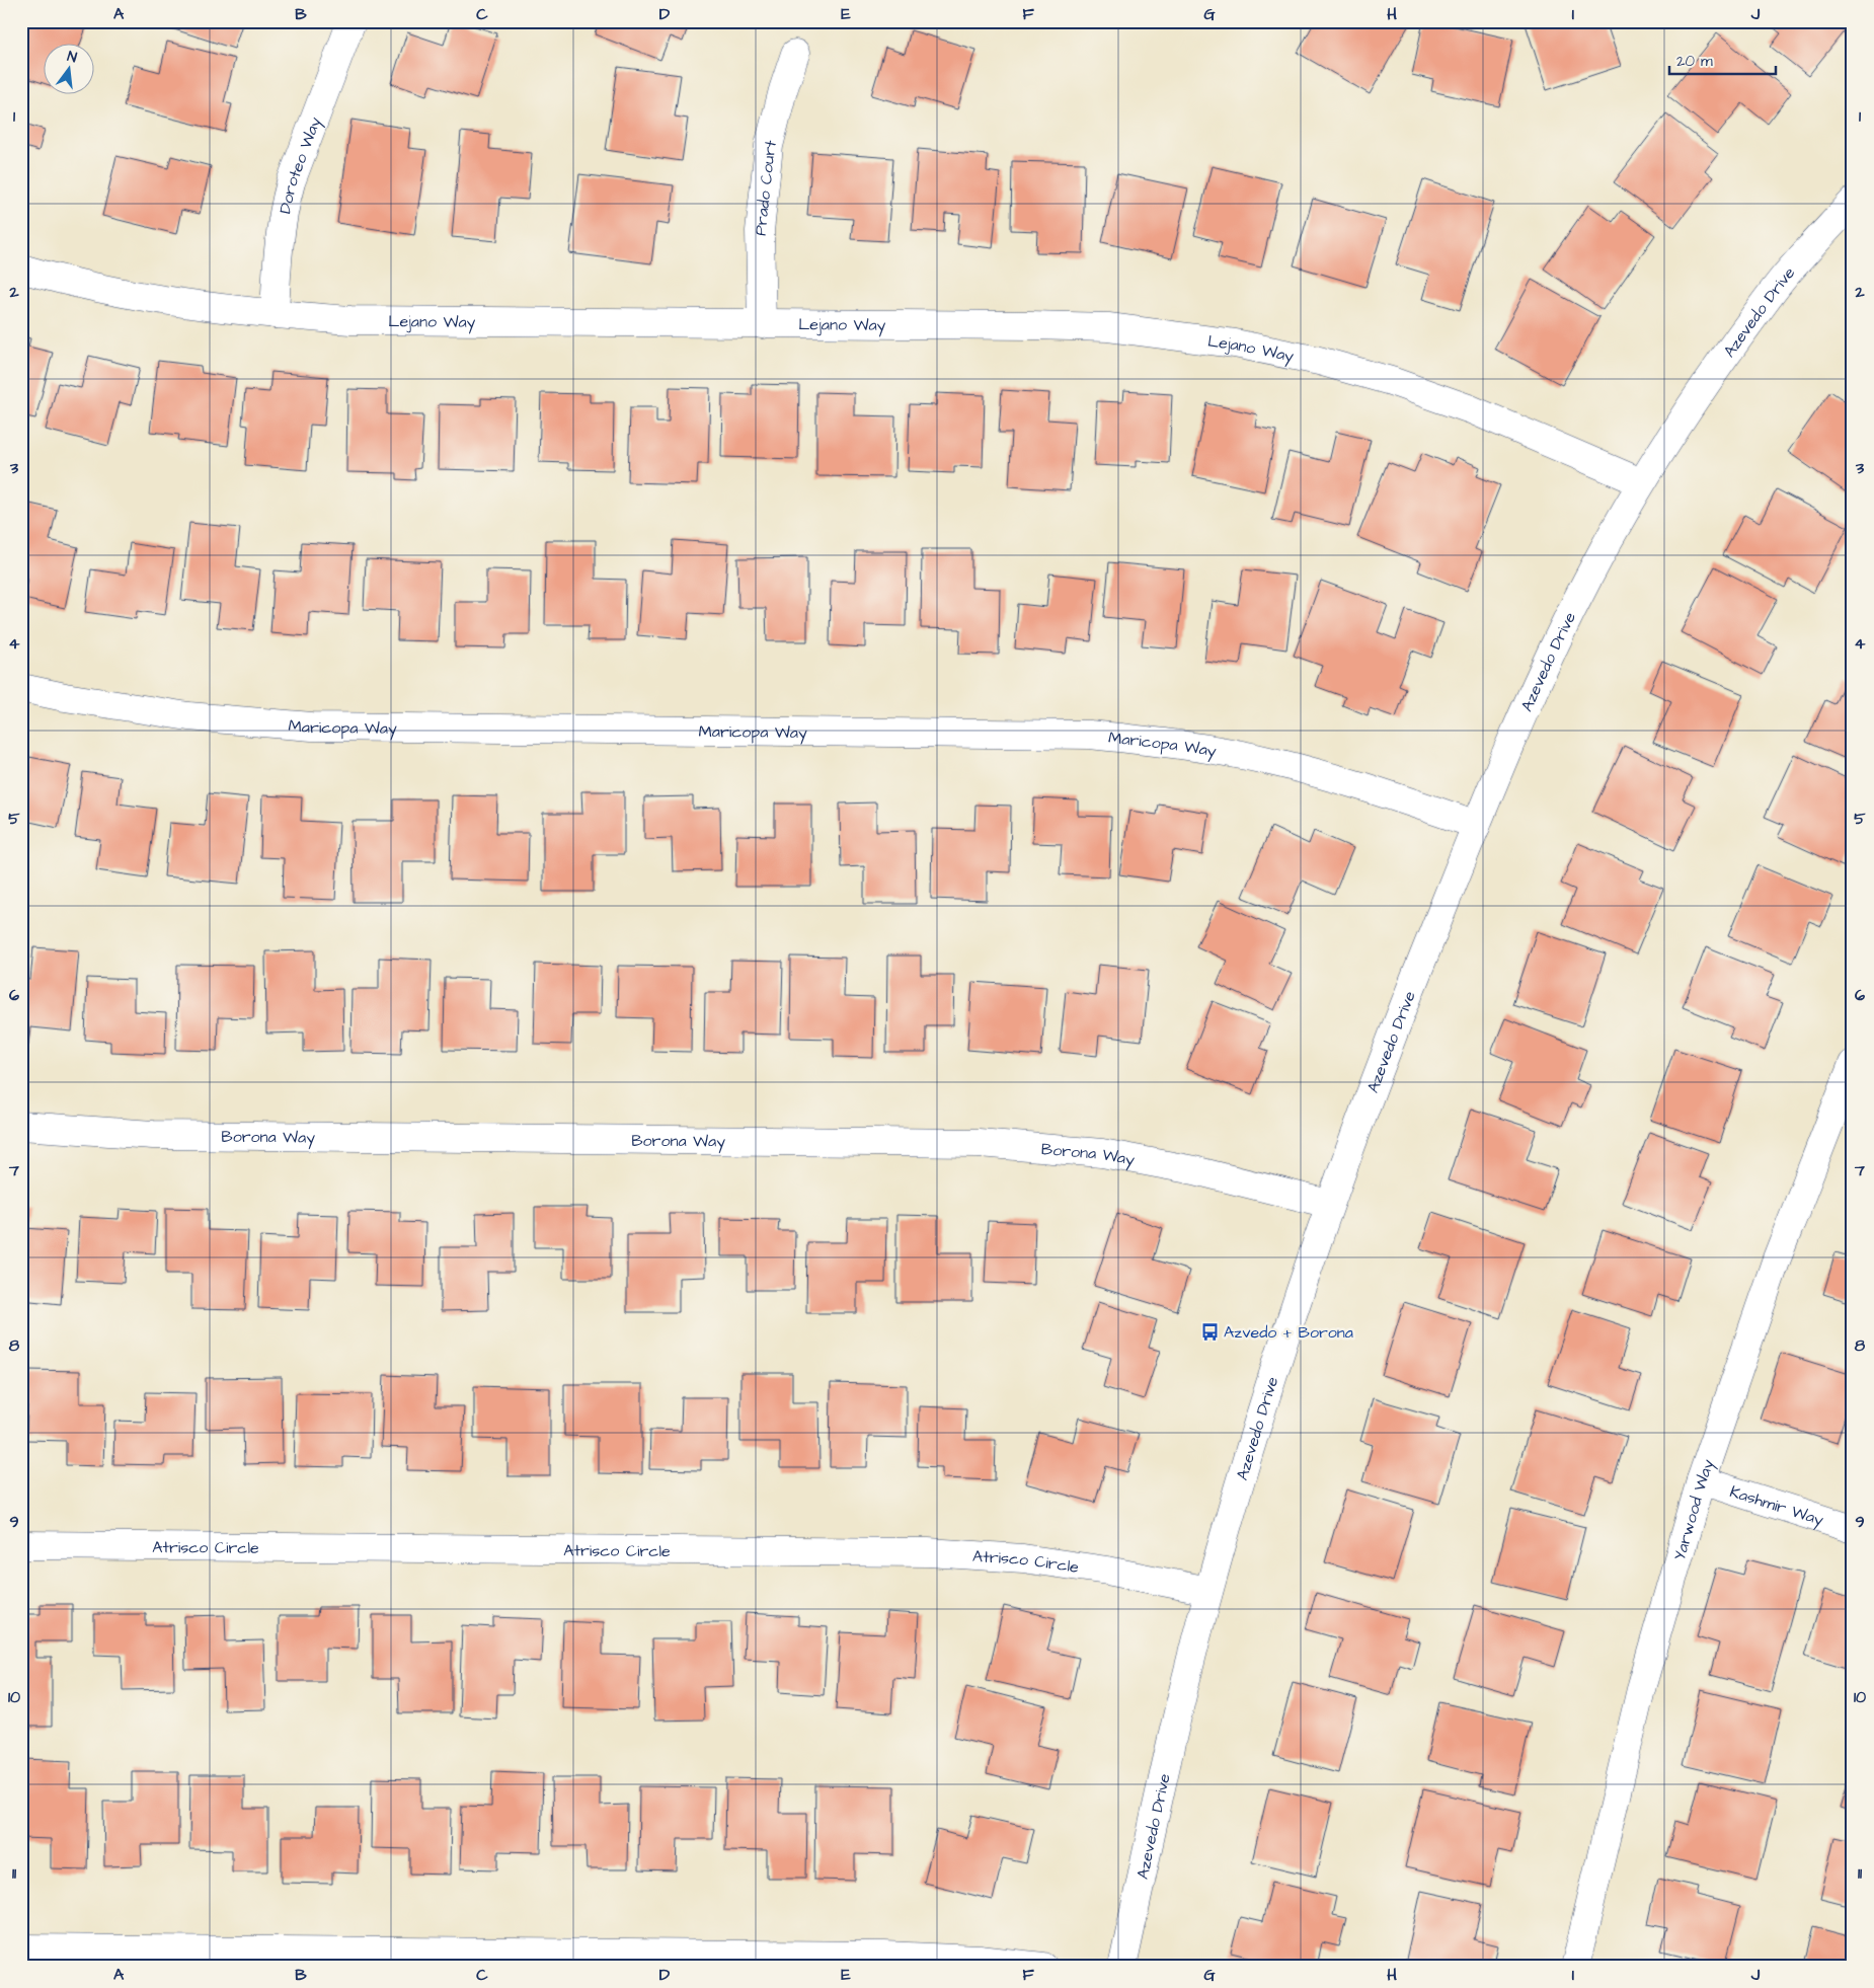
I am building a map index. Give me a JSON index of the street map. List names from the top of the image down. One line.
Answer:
{"streets":{"street":["Doroteo Way","Prado Court","Azevedo Drive","Lejano Way","Maricopa Way","Borona Way","Kashmir Way","Yarwood Way","Atrisco Circle"]},"crossings":[["Doroteo Way","Lejano Way"],["Prado Court","Lejano Way"],["Azevedo Drive","Lejano Way"],["Azevedo Drive","Maricopa Way"],["Azevedo Drive","Borona Way"],["Azevedo Drive","Atrisco Circle"],["Kashmir Way","Yarwood Way"]],"places":{"bus stop":["Azvedo + Borona"]},"scale_bar":"20 m","north":"top","grid":{"columns":["A","B","C","D","E","F","G","H","I","J"],"rows":["1","2","3","4","5","6","7","8","9","10","11"]}}
